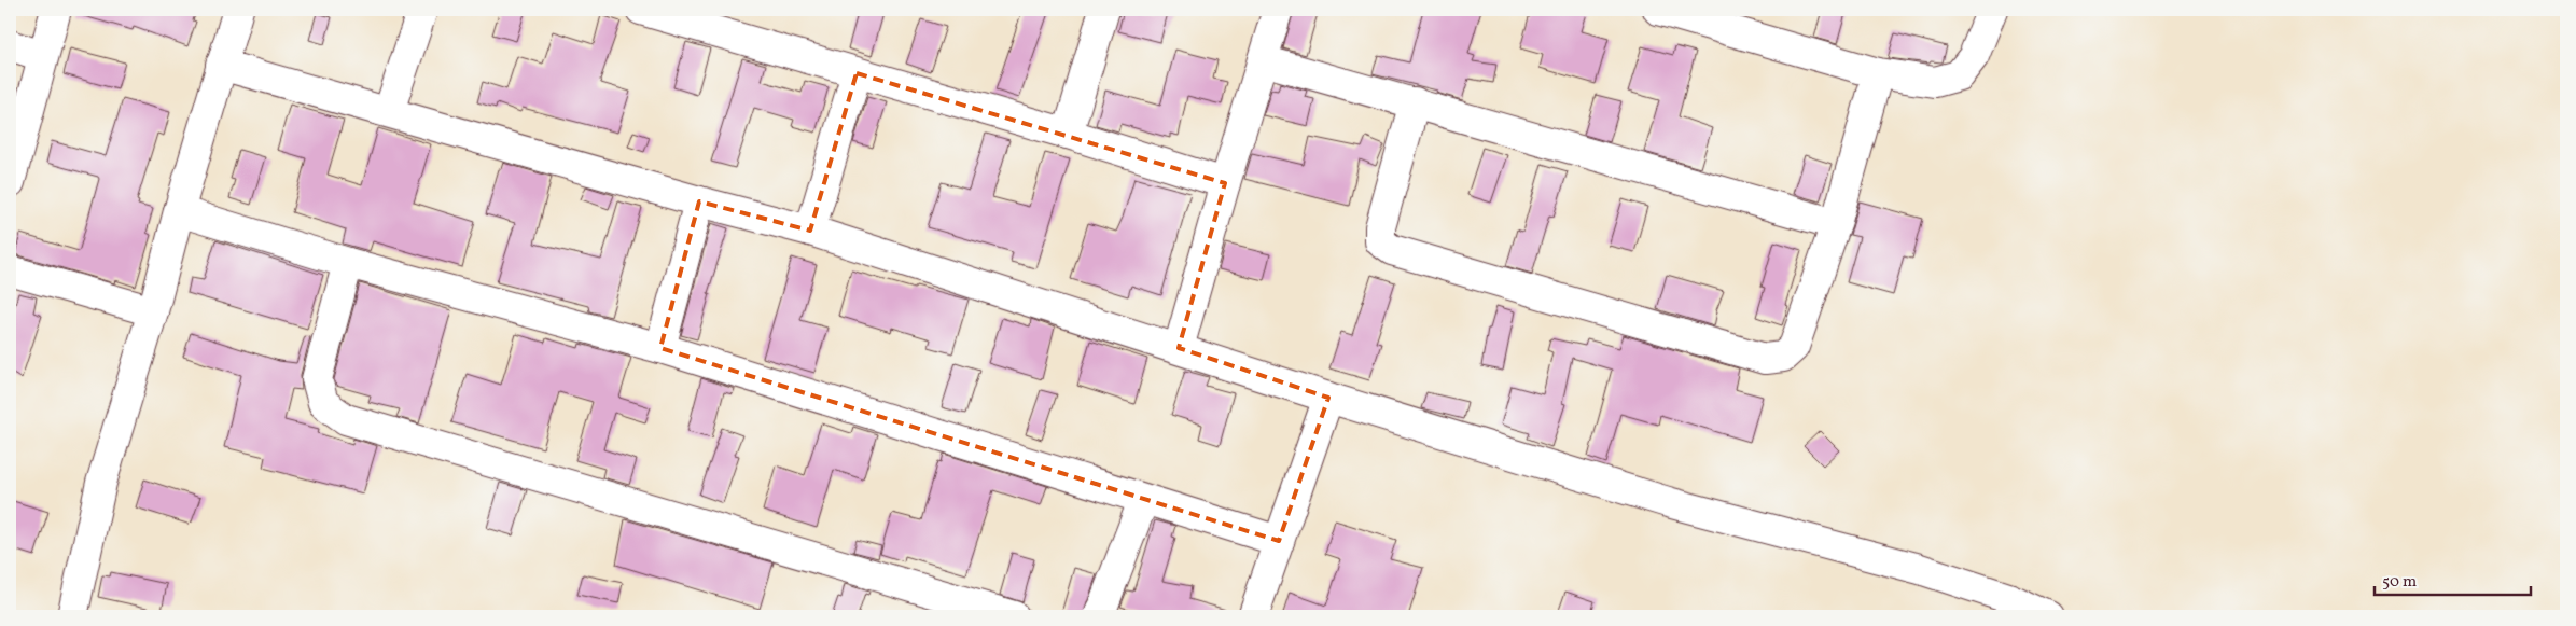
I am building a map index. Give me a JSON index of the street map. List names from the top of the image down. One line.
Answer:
{"scale_bar":"50 m"}
